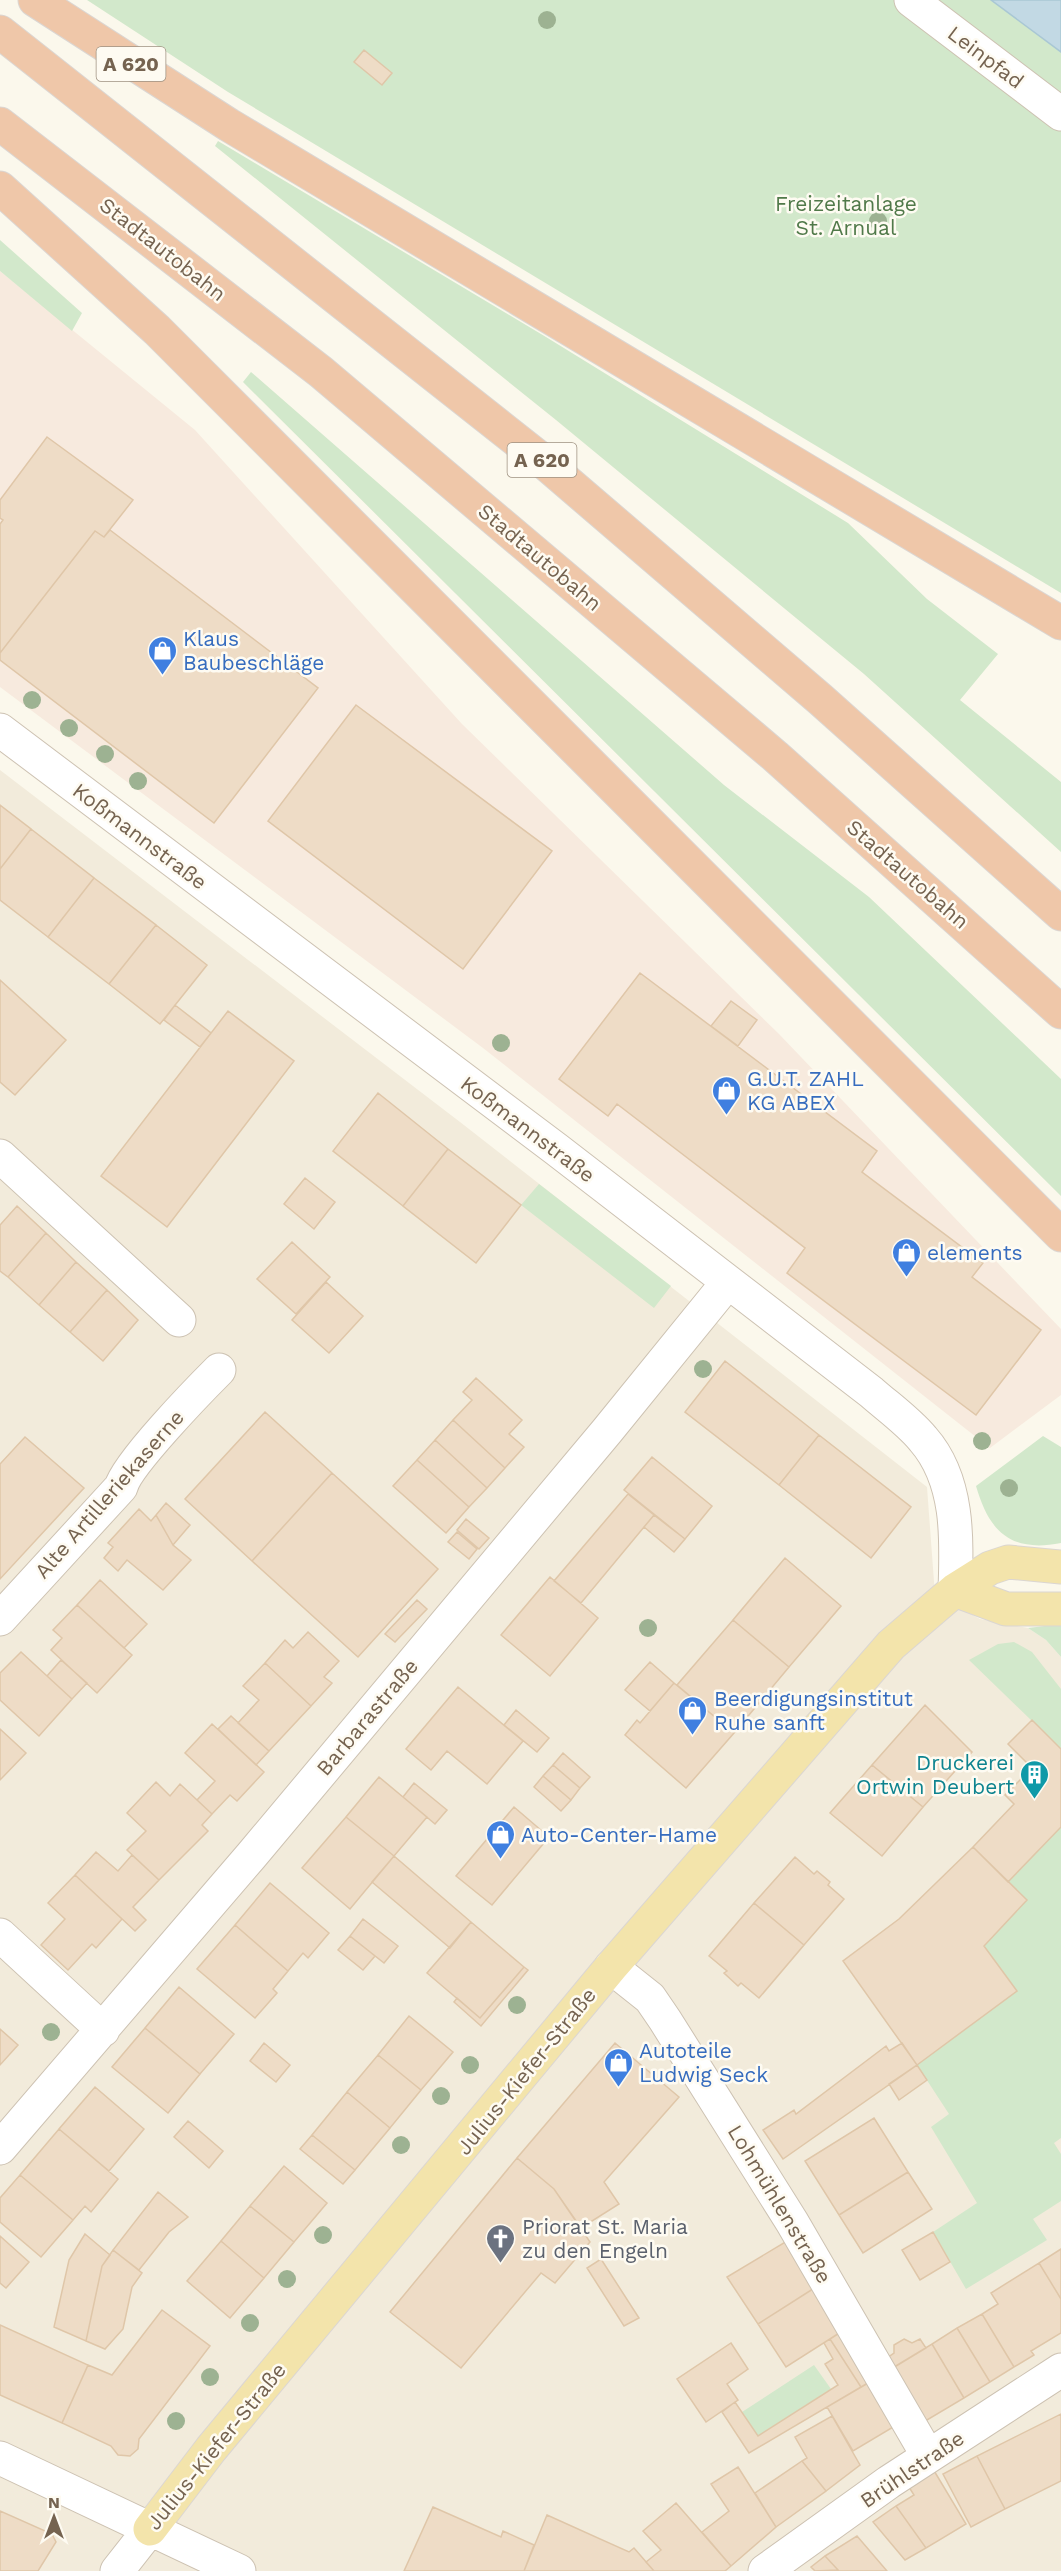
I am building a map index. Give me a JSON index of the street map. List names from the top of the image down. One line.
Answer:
{"streets":{"highway":["A 620","Stadtautobahn"],"main road":["Julius-Kiefer-Straße"],"street":["Leinpfad","Koßmannstraße","Alte Artilleriekaserne","Barbarastraße","Lohmühlenstraße","Brühlstraße"]},"crossings":[["Koßmannstraße","Barbarastraße"],["Koßmannstraße","Julius-Kiefer-Straße"],["Julius-Kiefer-Straße","Lohmühlenstraße"],["Lohmühlenstraße","Brühlstraße"]],"parks":["Freizeitanlage St. Arnual"],"places":{"shop":["Klaus Baubeschläge","G.U.T. ZAHL KG ABEX","elements","Beerdigungsinstitut Ruhe sanft","Auto-Center-Hame","Autoteile Ludwig Seck"],"building":["Druckerei Ortwin Deubert"],"church":["Priorat St. Maria zu den Engeln"]},"north":"top"}
